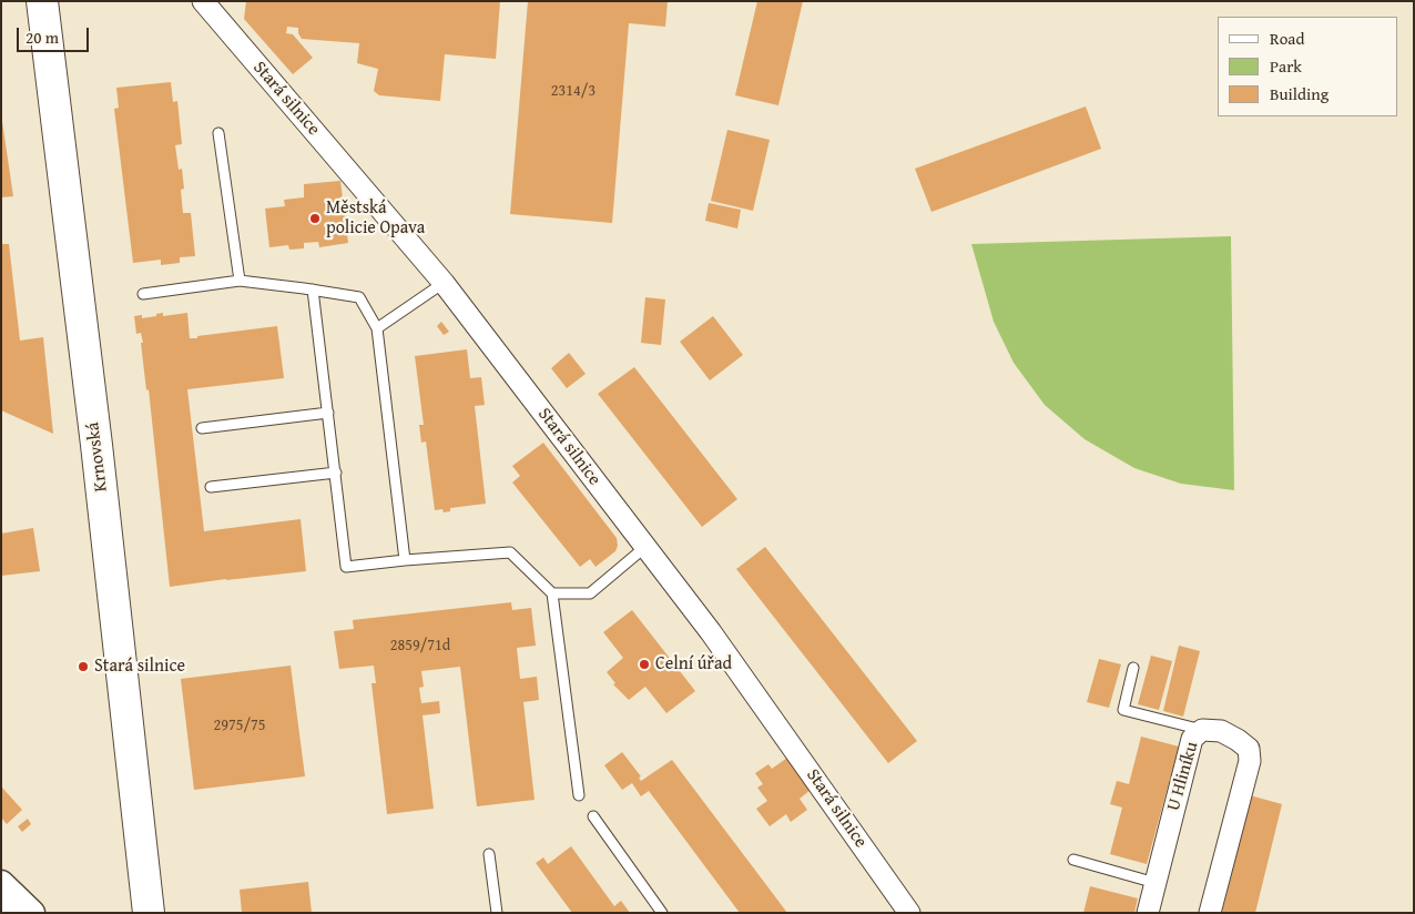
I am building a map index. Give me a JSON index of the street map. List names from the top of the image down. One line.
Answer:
{"streets":{"main road":["Krnovská"],"street":["Stará silnice","U Hliníku"]},"places":["Městská policie Opava","Celní úřad","Stará silnice"],"house_numbers":["2314/3","2859/71d","2975/75"],"legend":["Road","Park","Building"],"scale_bar":"20 m"}
